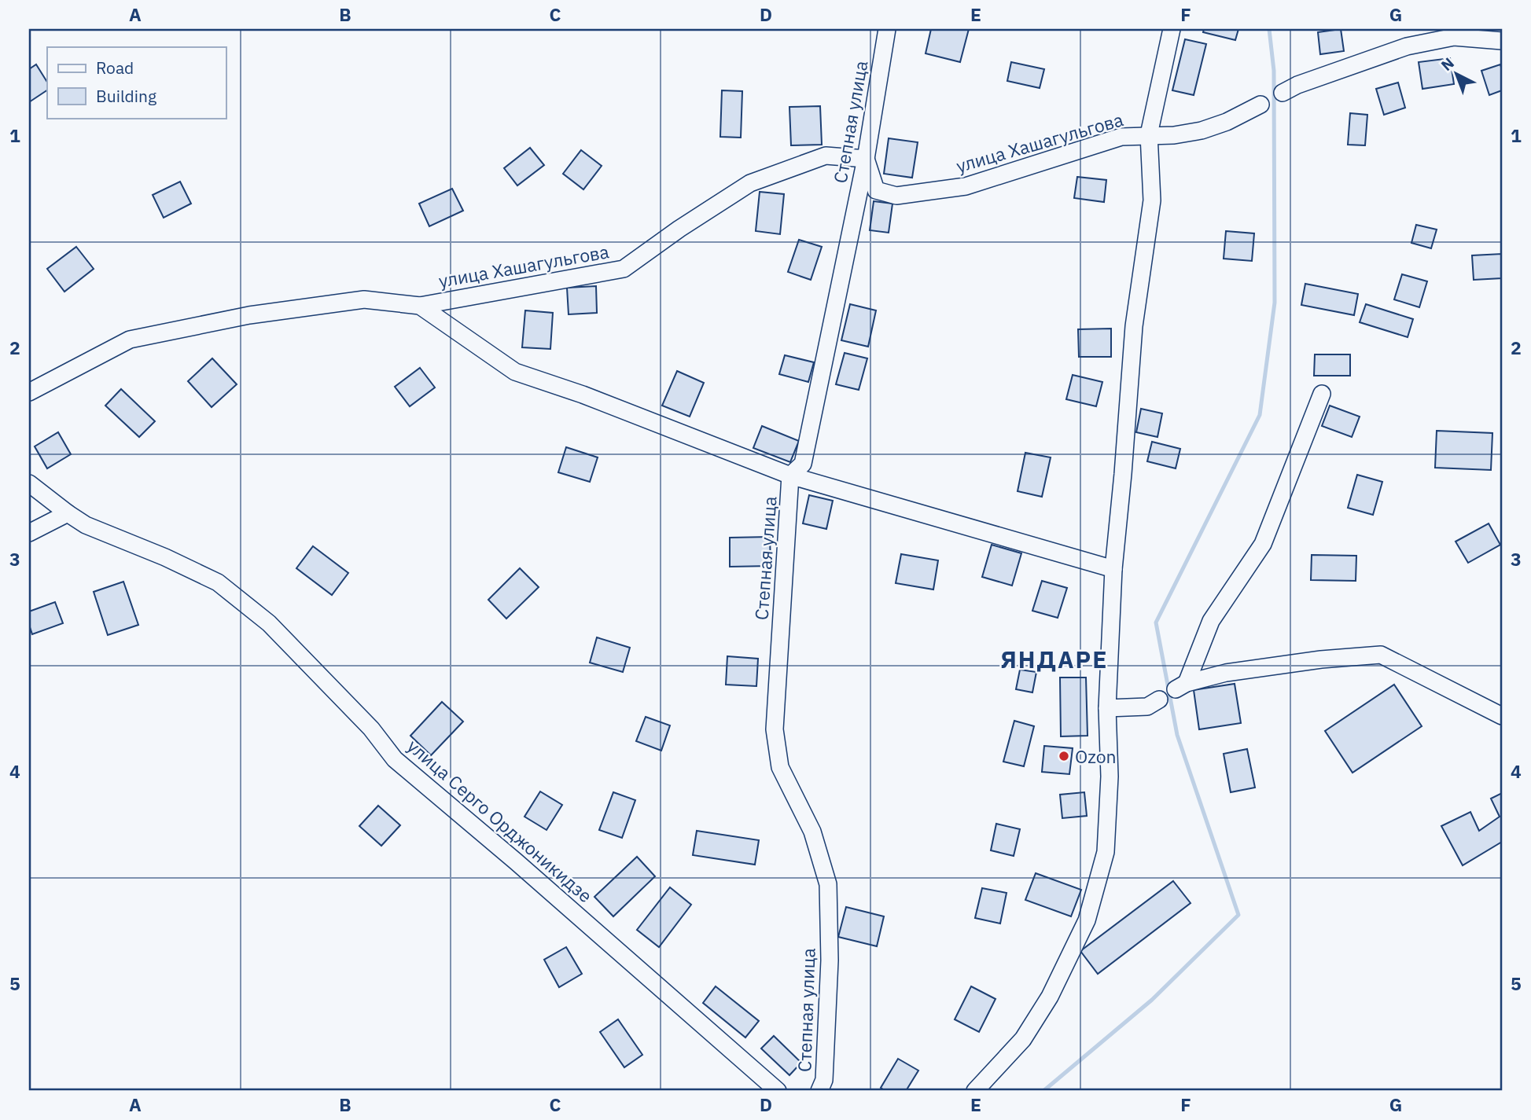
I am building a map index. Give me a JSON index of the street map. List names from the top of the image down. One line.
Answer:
{"streets":{"street":["Степная улица","улица Хашагульгова","улица Серго Орджоникидзе"]},"crossings":[["Степная улица","улица Хашагульгова"]],"districts":["ЯНДАРЕ"],"places":["Ozon"],"legend":["Road","Building"],"north":"top left","grid":{"columns":["A","B","C","D","E","F","G"],"rows":["1","2","3","4","5"]}}
